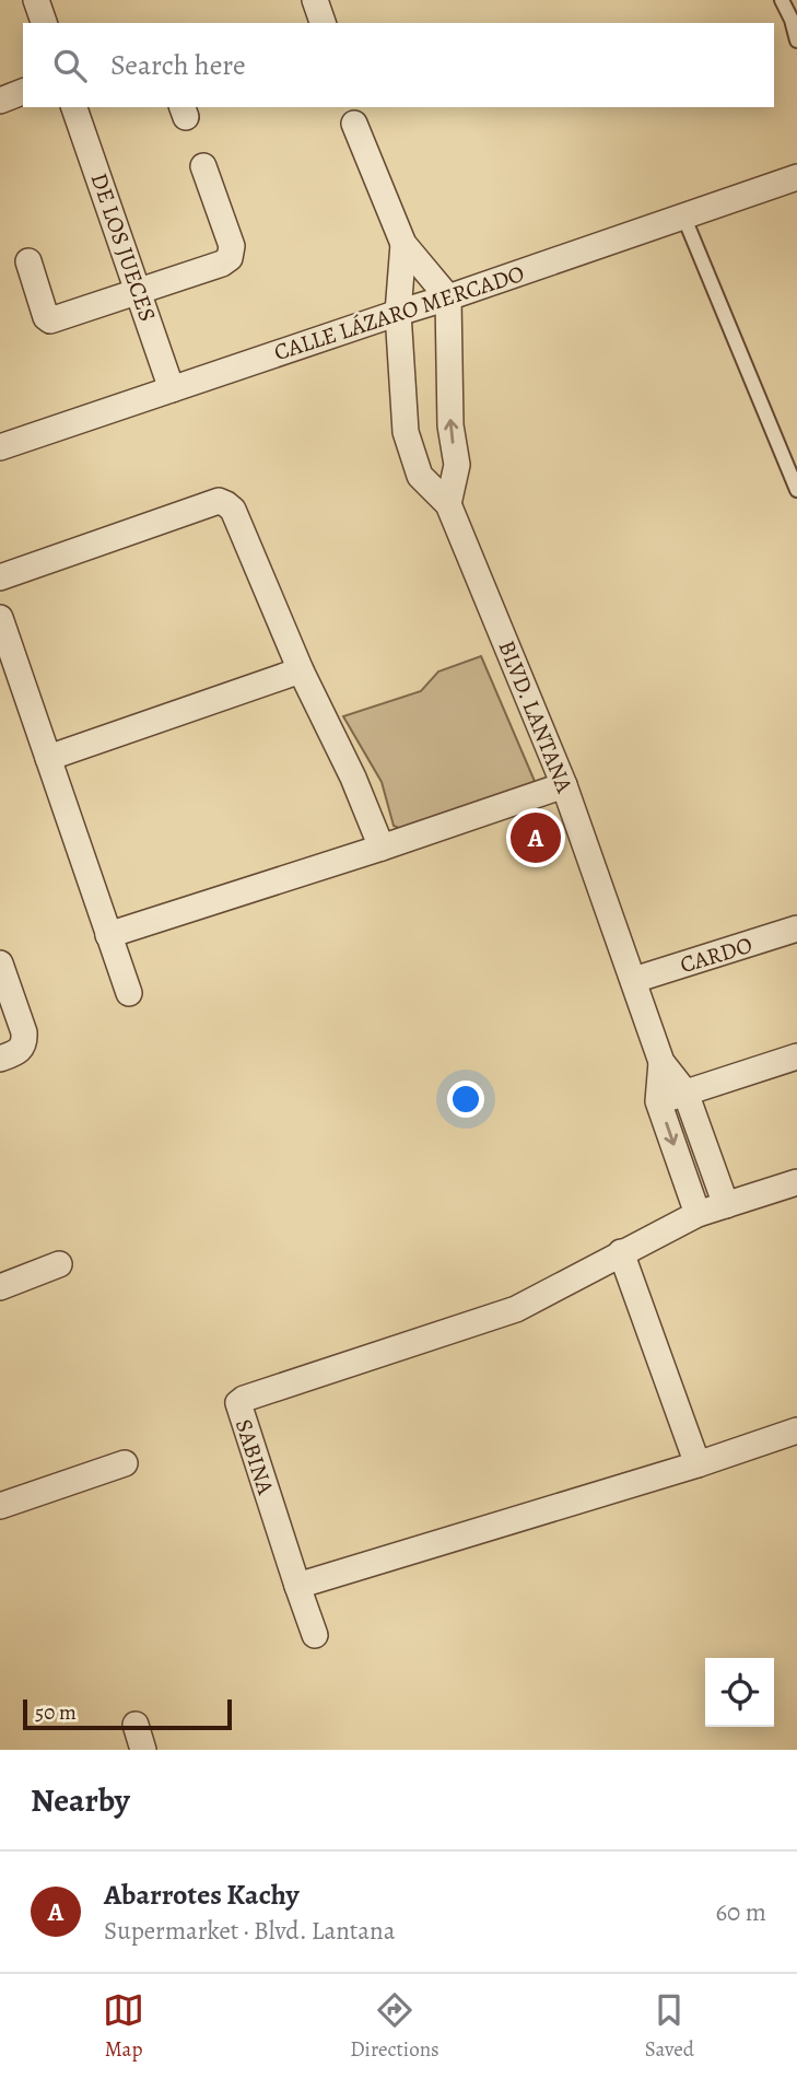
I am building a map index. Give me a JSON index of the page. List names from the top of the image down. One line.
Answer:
{"streets":{"street":["DE LOS JUECES","CALLE LÁZARO MERCADO","BLVD. LANTANA","CARDO","SABINA"]},"crossings":[["DE LOS JUECES","CALLE LÁZARO MERCADO"],["BLVD. LANTANA","CARDO"]],"scale_bar":"50 m","page":{"search":"Search here","pins":"A","scale":"50 m","heading":"Nearby","list":[{"mark":"A","name":"Abarrotes Kachy","note":"Supermarket · Blvd. Lantana","value":"60 m"}],"nav":["Map","Directions","Saved"]}}
